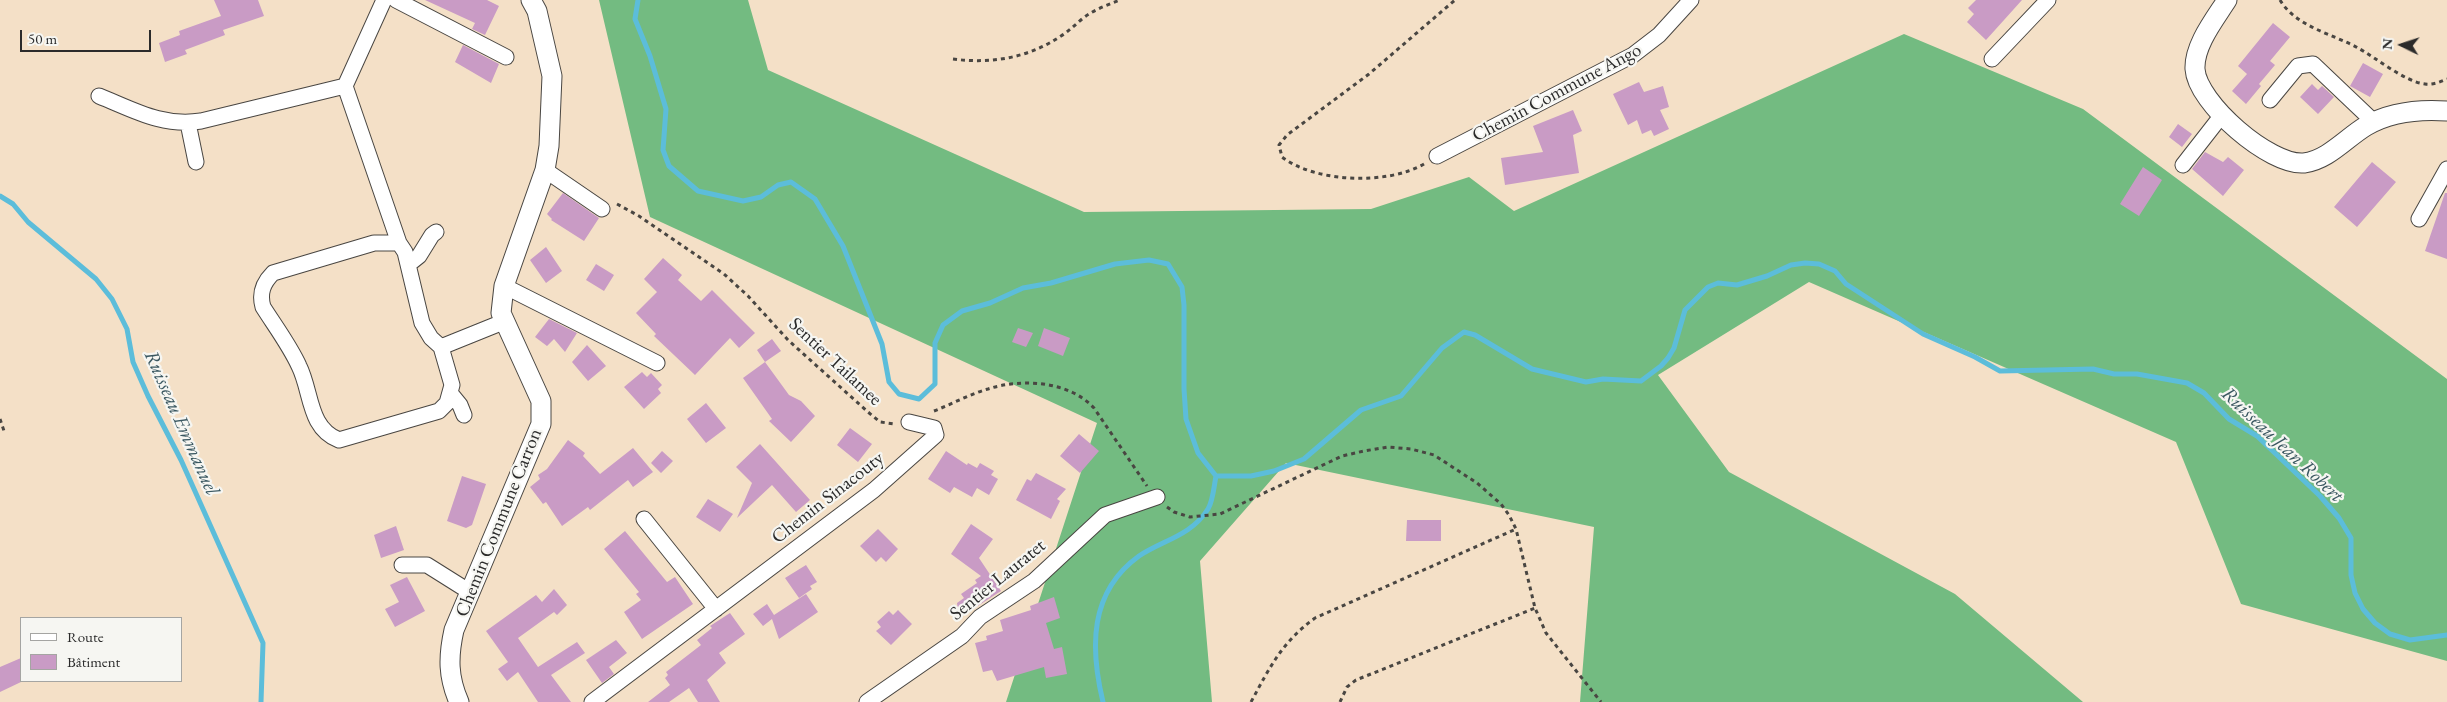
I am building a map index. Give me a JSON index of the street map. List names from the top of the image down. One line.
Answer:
{"streets":{"street":["Chemin Commune Ango","Chemin Sinacouty","Chemin Commune Carron","Sentier Lauratet"],"path":["Sentier Tailamee"]},"crossings":[["Sentier Tailamee","Chemin Sinacouty"],["Sentier Tailamee","Sentier Lauratet"]],"water":["Ruisseau Emmanuel","Ruisseau Jean Robert"],"legend":["Route","Bâtiment"],"scale_bar":"50 m","north":"left"}
